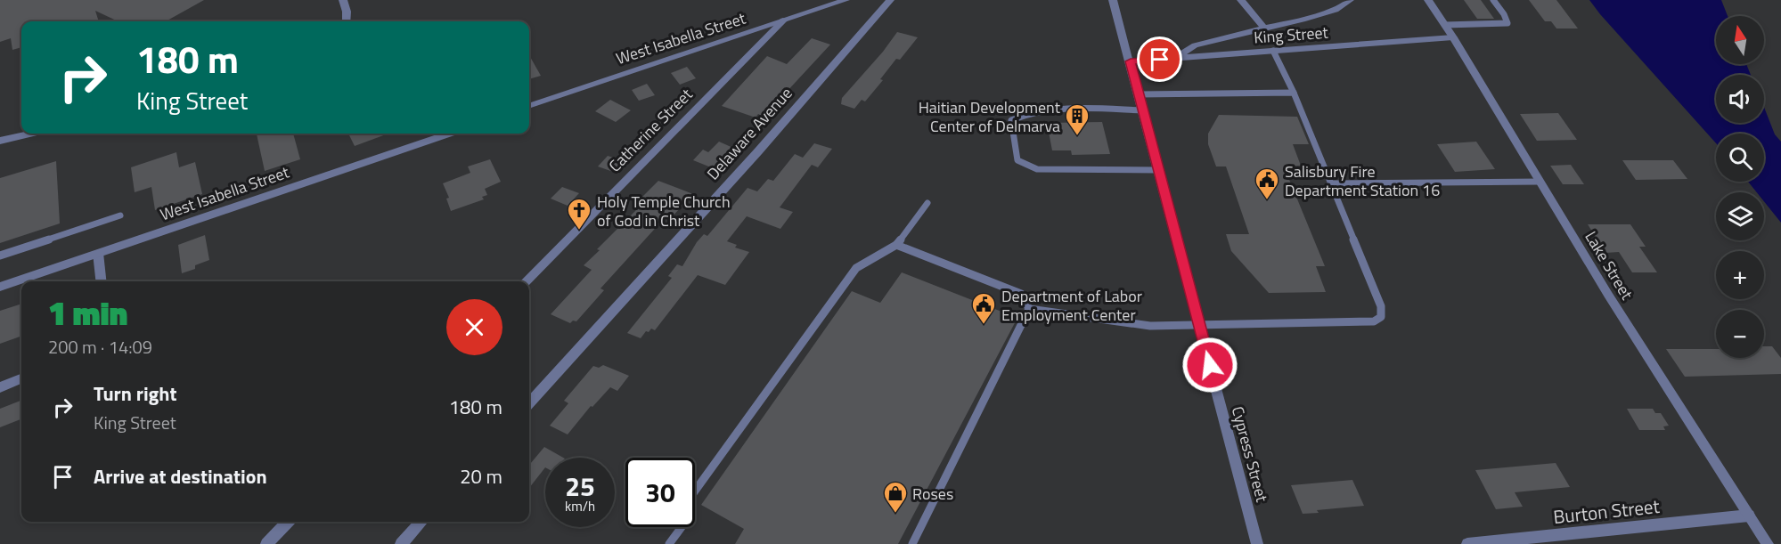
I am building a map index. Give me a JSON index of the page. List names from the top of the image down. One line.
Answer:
{"streets":{"street":["King Street","West Isabella Street","Catherine Street","Delaware Avenue","Lake Street","Cypress Street","Burton Street"]},"crossings":[["King Street","Lake Street"],["King Street","Cypress Street"],["West Isabella Street","Catherine Street"],["Lake Street","Burton Street"]],"places":{"building":["Haitian Development Center of Delmarva"],"public building":["Salisbury Fire Department Station 16","Department of Labor Employment Center"],"church":["Holy Temple Church of God in Christ"],"shop":["Roses"]},"north":"top","page":{"map_buttons":["+","−"],"turn":["180 m","King Street"],"heading":["1 min","200 m · 14:09"],"list":[{"name":"Turn right","note":"King Street","value":"180 m"},{"name":"Arrive at destination","value":"20 m"}],"speed":"25 km/h","limit":"30"}}
